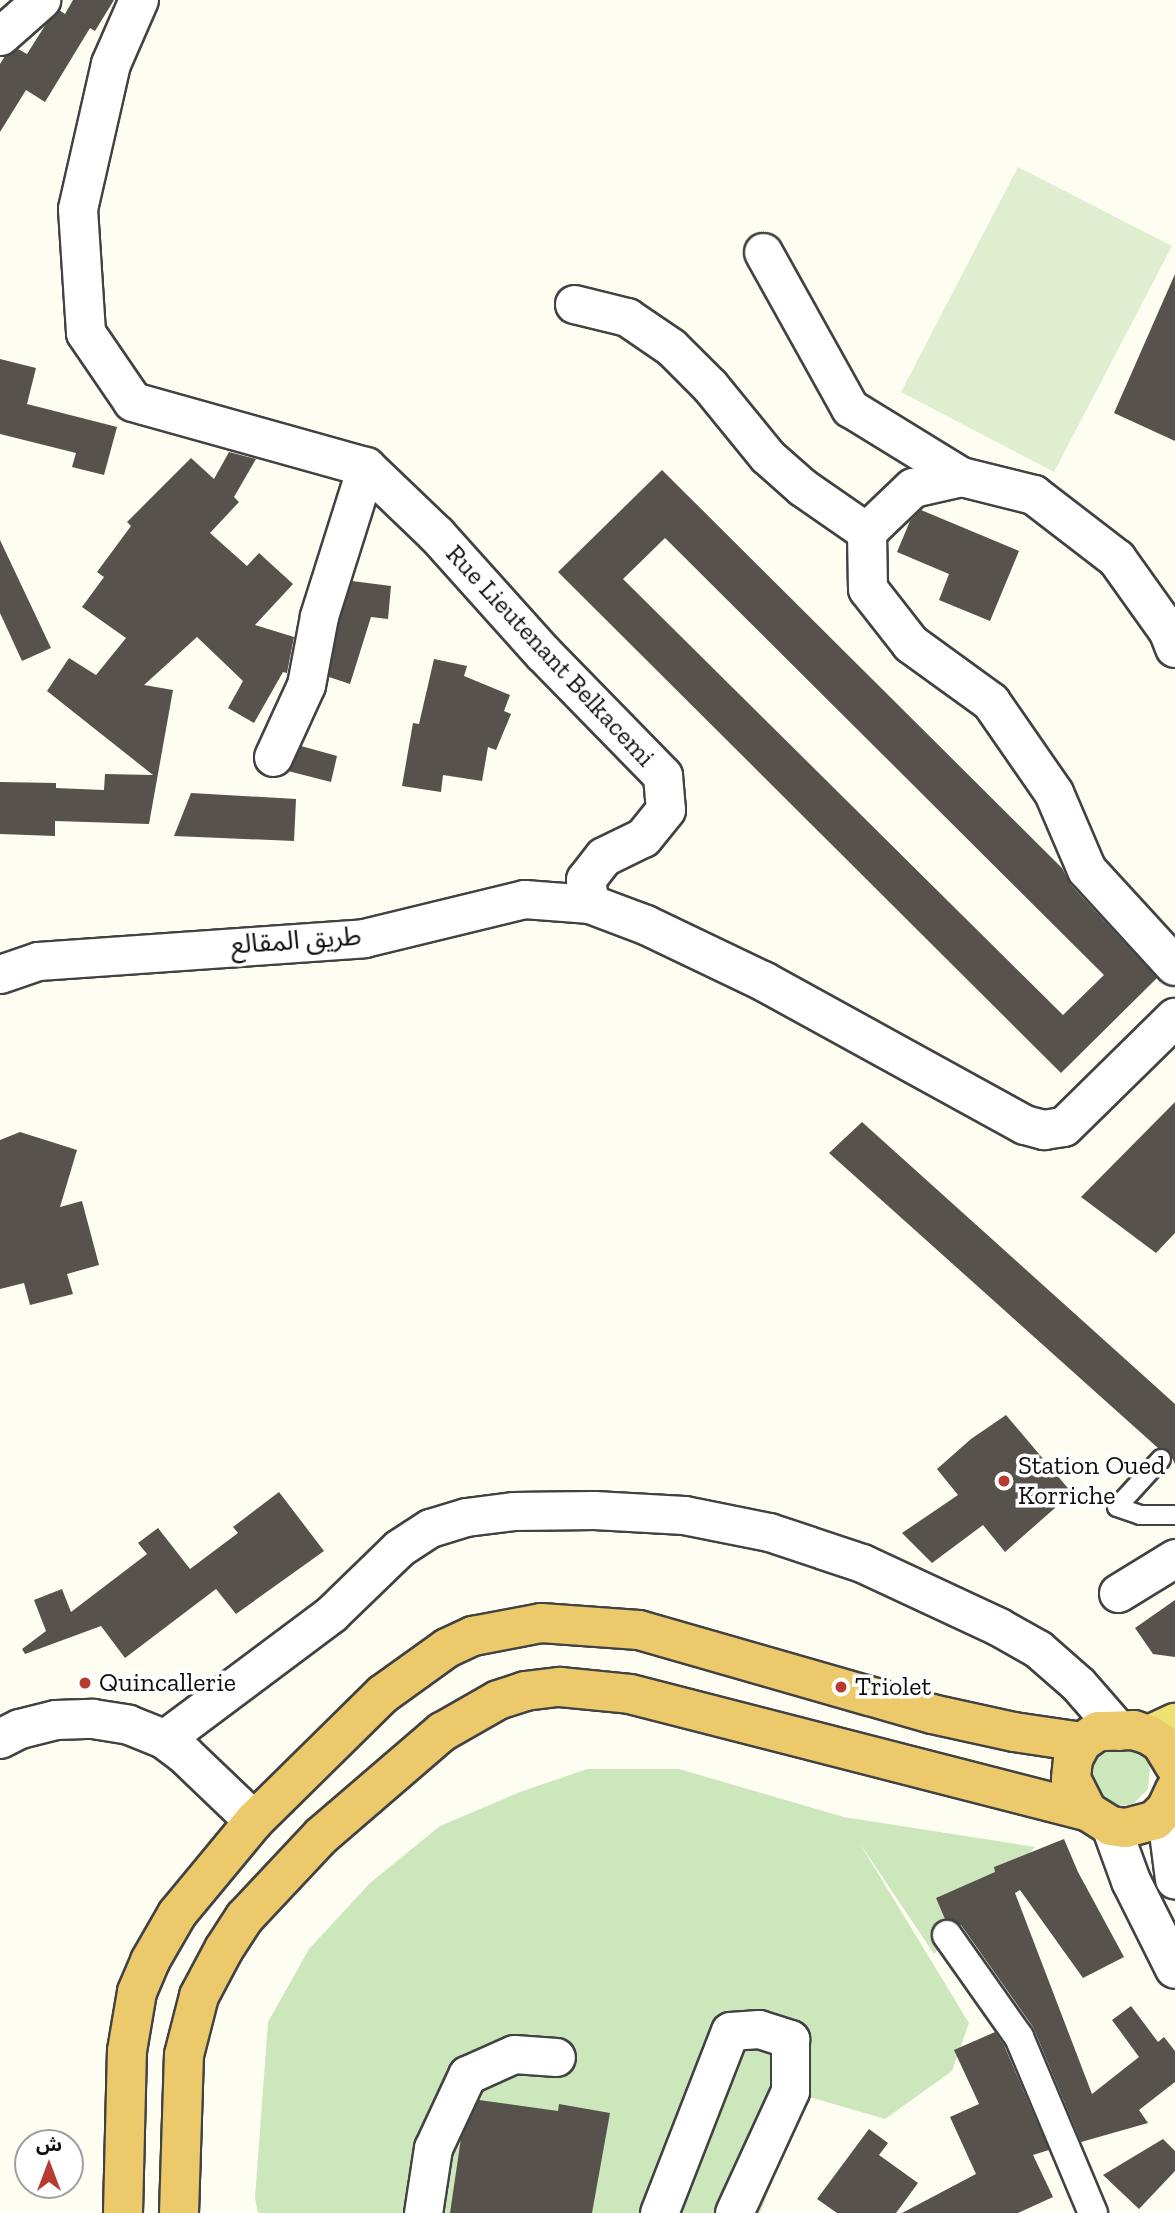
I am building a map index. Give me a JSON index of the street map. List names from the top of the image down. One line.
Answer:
{"streets":{"street":["Rue Lieutenant Belkacemi","طريق المقالع"]},"crossings":[["Rue Lieutenant Belkacemi","طريق المقالع"]],"places":["Station Oued Korriche","Quincallerie","Triolet"],"north":"top"}
